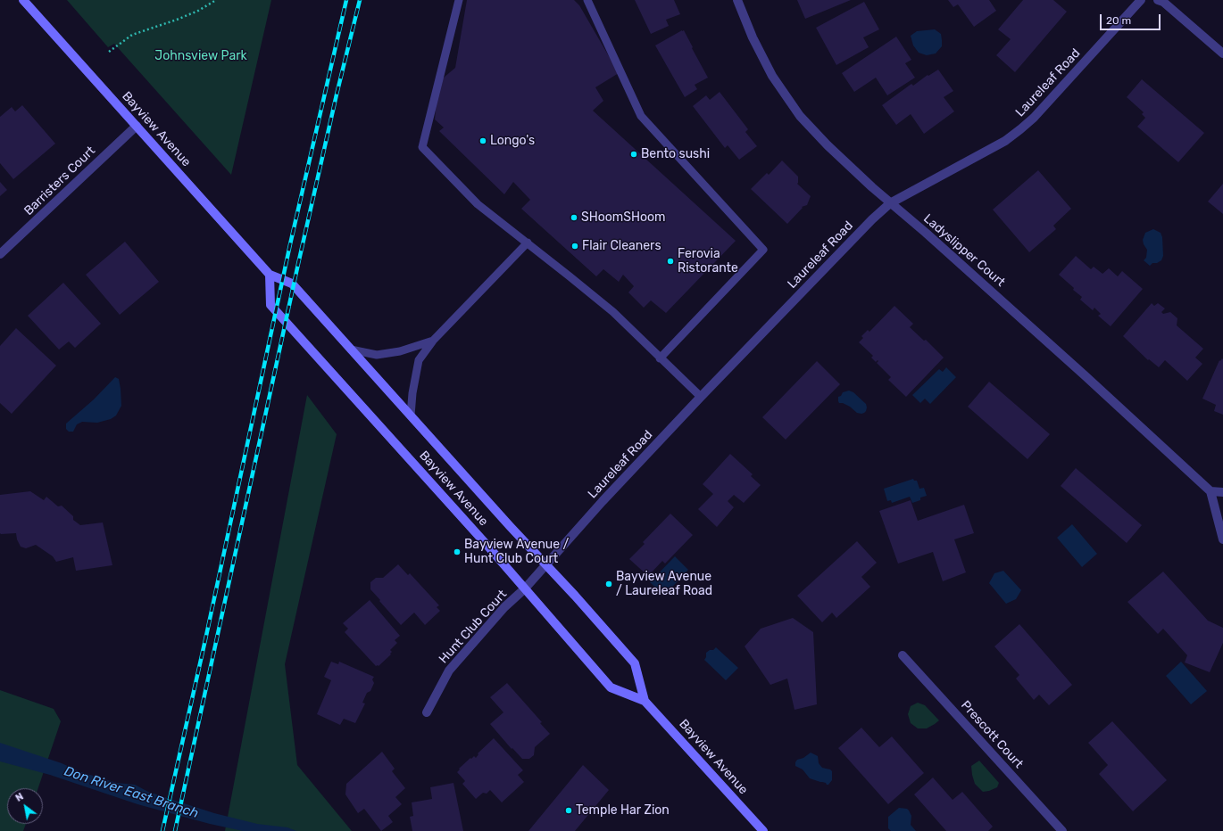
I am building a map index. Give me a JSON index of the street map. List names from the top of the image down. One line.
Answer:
{"streets":{"main road":["Bayview Avenue"],"street":["Laureleaf Road","Barristers Court","Ladyslipper Court","Hunt Club Court","Prescott Court"]},"crossings":[["Laureleaf Road","Bayview Avenue"],["Laureleaf Road","Ladyslipper Court"],["Laureleaf Road","Hunt Club Court"],["Bayview Avenue","Barristers Court"],["Bayview Avenue","Hunt Club Court"]],"water":["Don River East Branch"],"parks":["Johnsview Park"],"places":["Longo's","Bento sushi","SHoomSHoom","Flair Cleaners","Ferovia Ristorante","Bayview Avenue / Hunt Club Court","Bayview Avenue / Laureleaf Road","Temple Har Zion"],"scale_bar":"20 m","north":"top left"}
